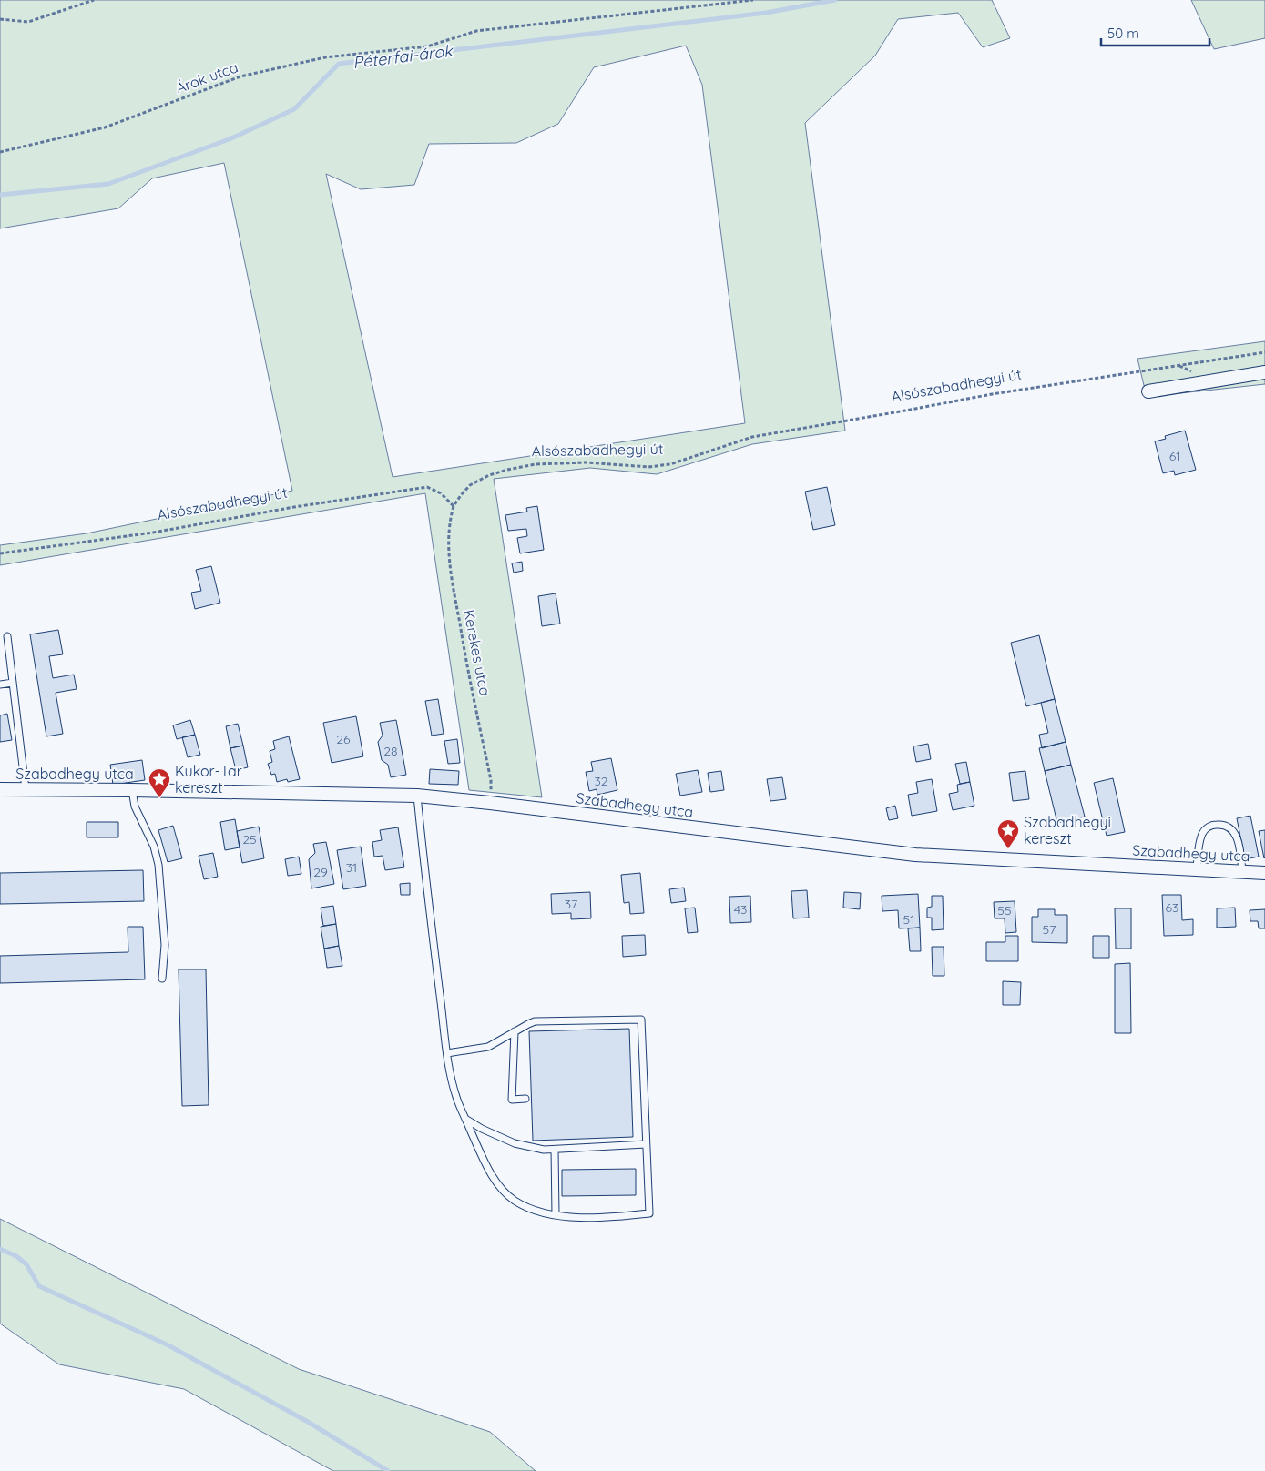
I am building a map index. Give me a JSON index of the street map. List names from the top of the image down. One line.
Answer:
{"streets":{"street":["Szabadhegy utca"],"path":["Árok utca","Alsószabadhegyi út","Kerekes utca"]},"crossings":[["Alsószabadhegyi út","Kerekes utca"],["Kerekes utca","Szabadhegy utca"]],"water":["Péterfai-árok"],"places":{"place":["Kukor-Tar kereszt","Szabadhegyi kereszt"]},"house_numbers":["61","26","28","32","25","31","29","37","63","43","55","51","57"],"scale_bar":"50 m"}
